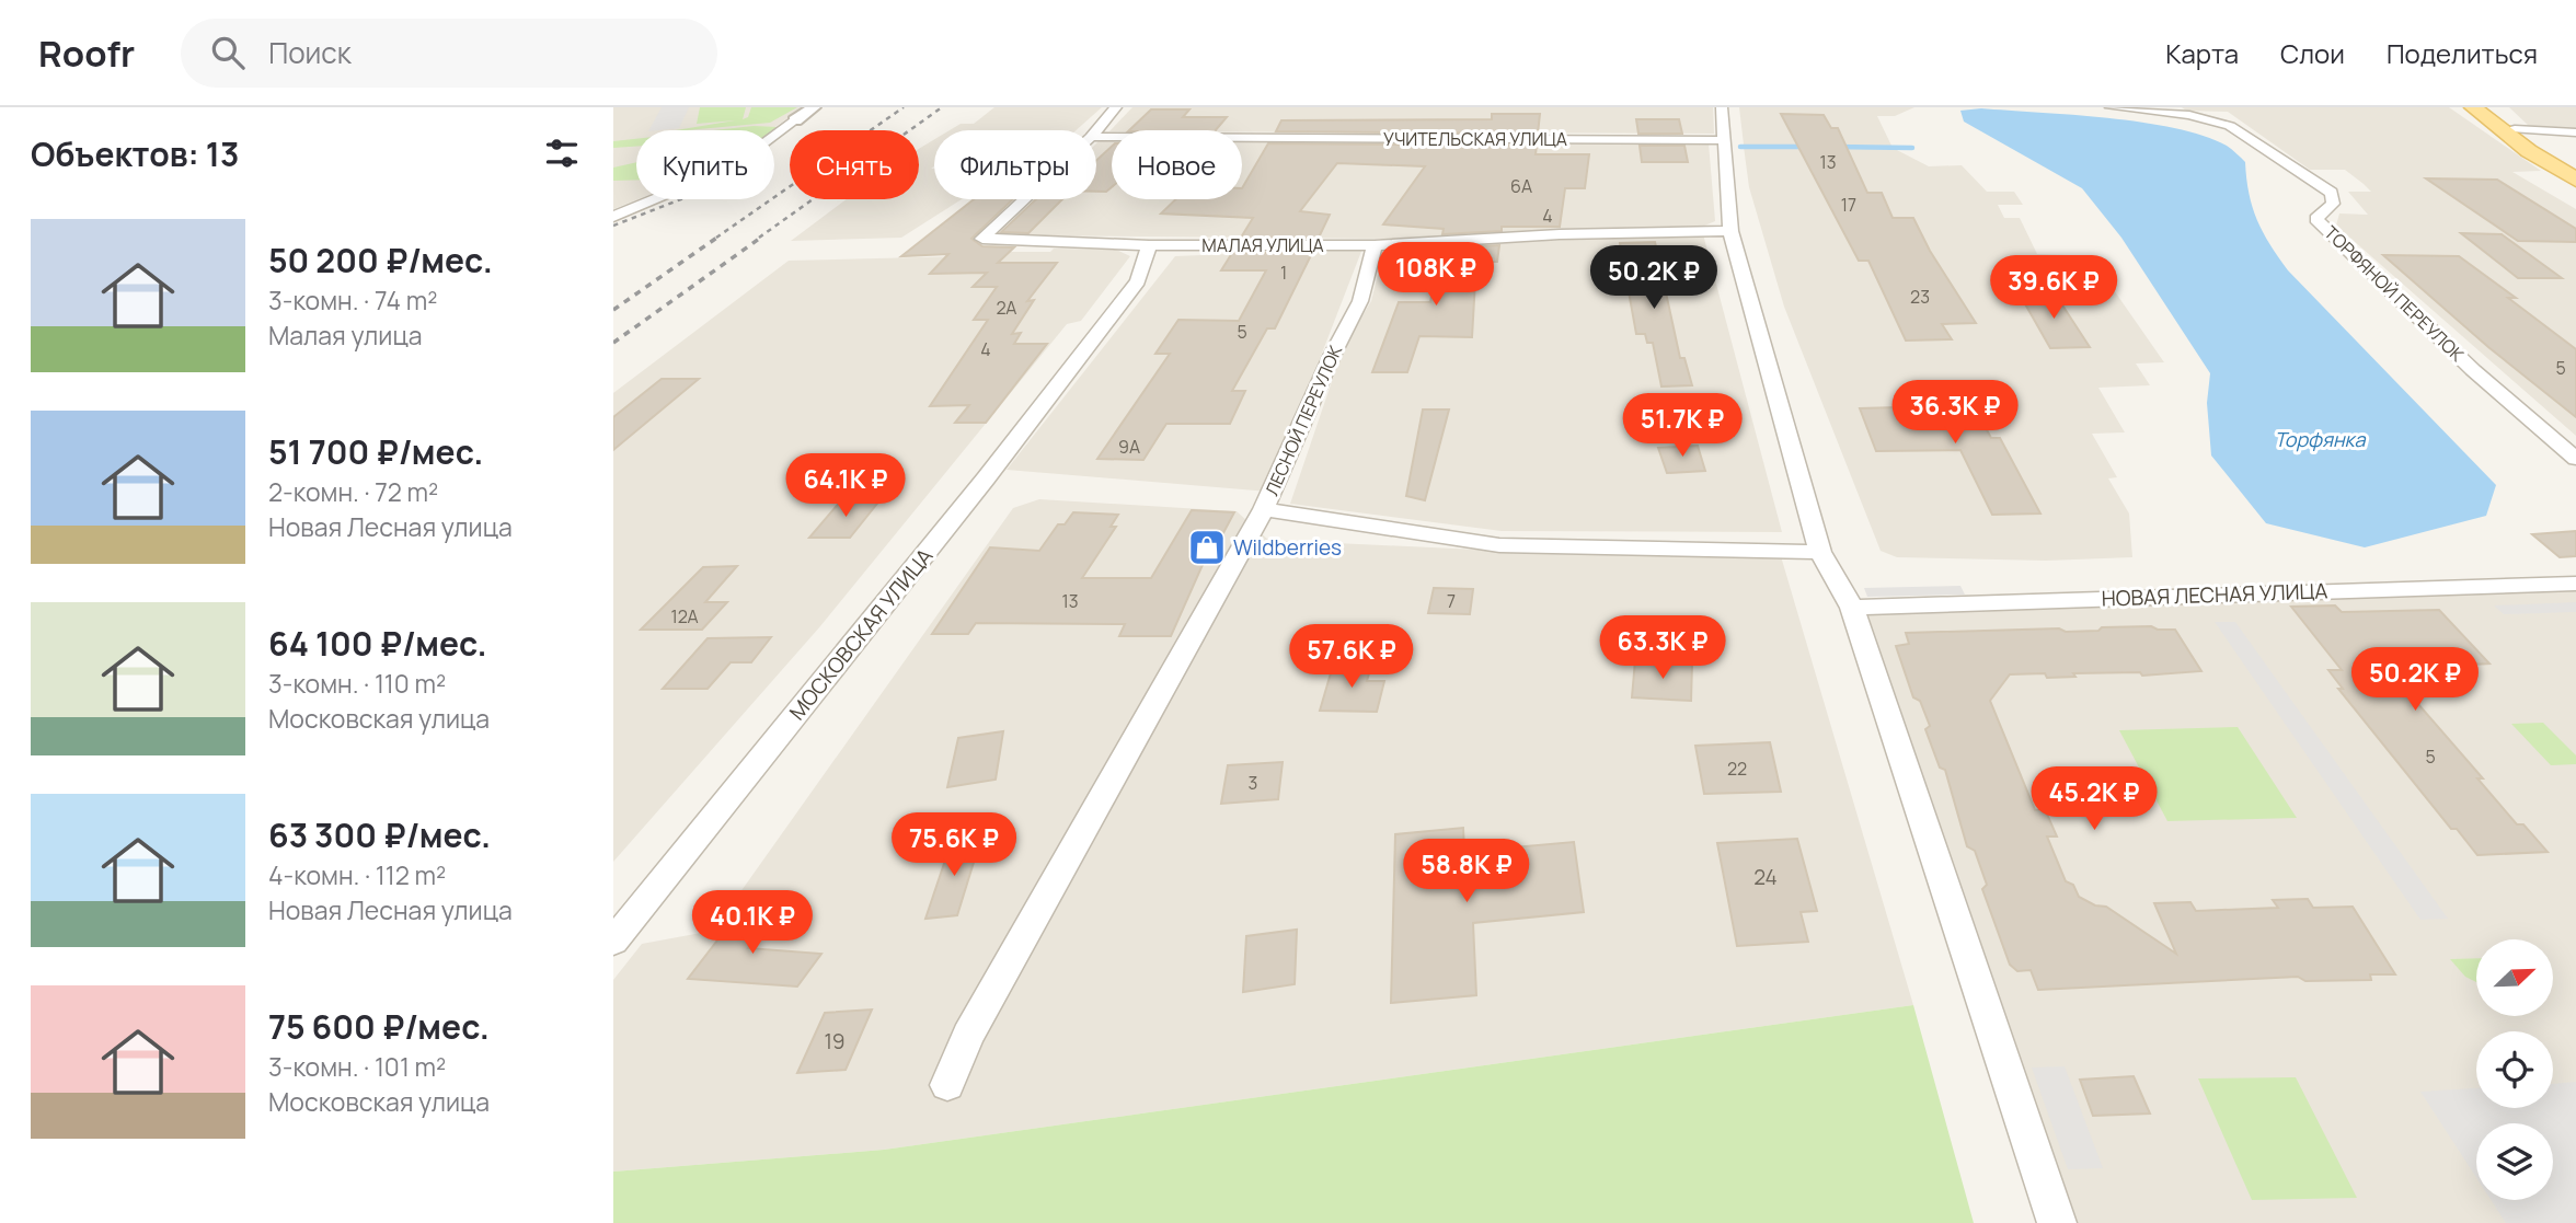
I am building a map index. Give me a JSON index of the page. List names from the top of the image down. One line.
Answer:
{"streets":{"street":["УЧИТЕЛЬСКАЯ УЛИЦА","МАЛАЯ УЛИЦА","ТОРФЯНОЙ ПЕРЕУЛОК","ЛЕСНОЙ ПЕРЕУЛОК","НОВАЯ ЛЕСНАЯ УЛИЦА","МОСКОВСКАЯ УЛИЦА"]},"crossings":[["МАЛАЯ УЛИЦА","ЛЕСНОЙ ПЕРЕУЛОК"],["МАЛАЯ УЛИЦА","МОСКОВСКАЯ УЛИЦА"]],"water":["Торфянка"],"places":{"shop":["Wildberries"]},"house_numbers":["13","6А","17","4","1","23","2А","5","4","5","9А","13","7","12А","5","22","3","24","19"],"north":"top right","page":{"header":"Roofr","search":"Поиск","nav":["Карта","Слои","Поделиться"],"heading":"Объектов: 13","chip":["Купить","Снять","Фильтры","Новое"],"list":[{"name":"50 200 ₽/мес.","note":"3-комн. · 74 m² · Малая улица"},{"name":"51 700 ₽/мес.","note":"2-комн. · 72 m² · Новая Лесная улица"},{"name":"64 100 ₽/мес.","note":"3-комн. · 110 m² · Московская улица"},{"name":"63 300 ₽/мес.","note":"4-комн. · 112 m² · Новая Лесная улица"},{"name":"75 600 ₽/мес.","note":"3-комн. · 101 m² · Московская улица"}],"price":["108K ₽","50.2K ₽","39.6K ₽","36.3K ₽","51.7K ₽","64.1K ₽","63.3K ₽","57.6K ₽","50.2K ₽","45.2K ₽","75.6K ₽","58.8K ₽","40.1K ₽"]}}
